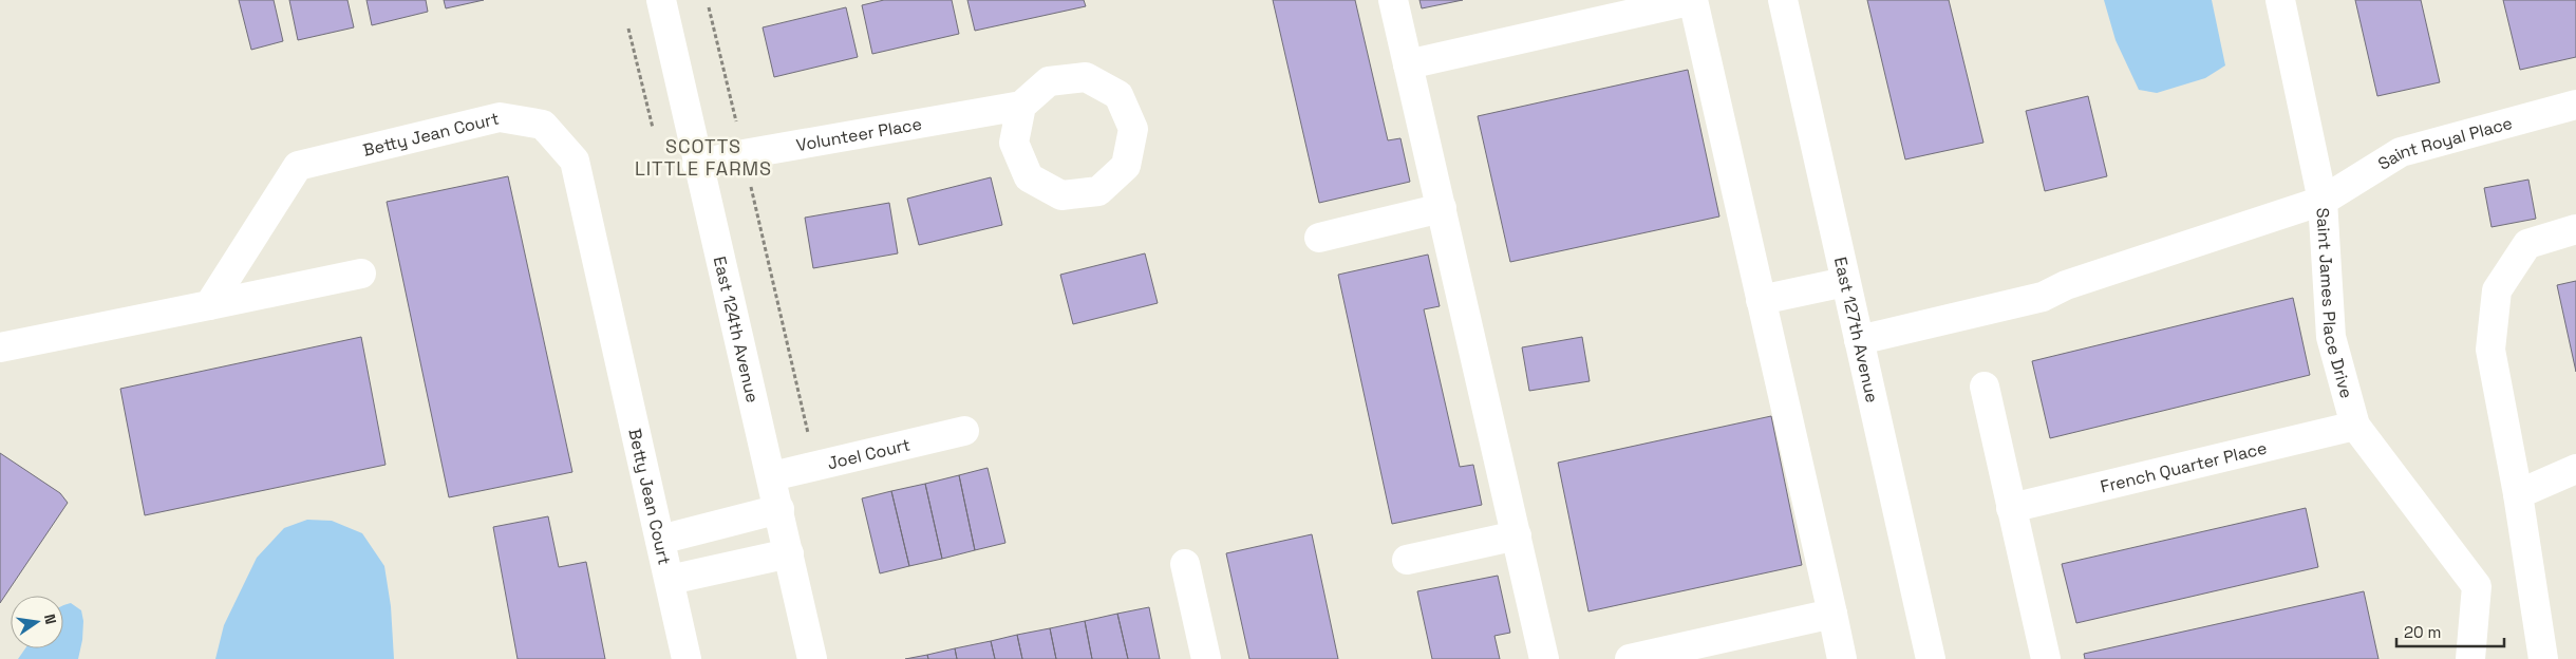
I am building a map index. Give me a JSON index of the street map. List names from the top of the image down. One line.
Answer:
{"streets":{"street":["Volunteer Place","Betty Jean Court","Saint Royal Place","Saint James Place Drive","East 124th Avenue","East 127th Avenue","Joel Court","French Quarter Place"]},"crossings":[["Volunteer Place","East 124th Avenue"],["Saint Royal Place","Saint James Place Drive"],["Saint James Place Drive","East 127th Avenue"],["Saint James Place Drive","French Quarter Place"],["East 124th Avenue","Joel Court"]],"districts":["SCOTTS LITTLE FARMS"],"scale_bar":"20 m","north":"right"}
